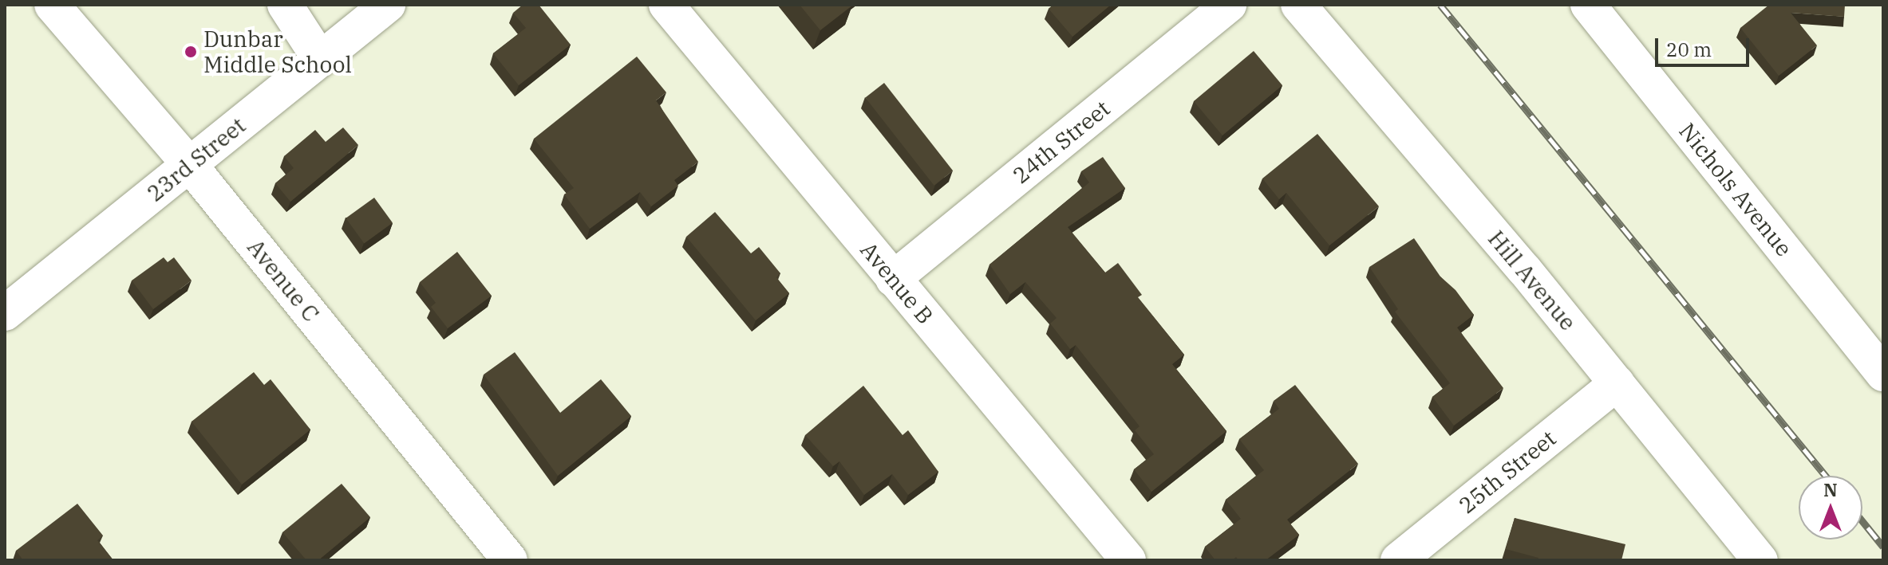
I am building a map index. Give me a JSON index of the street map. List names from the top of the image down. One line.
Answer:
{"streets":{"street":["24th Street","23rd Street","Nichols Avenue","Avenue C","Hill Avenue","Avenue B","25th Street"]},"crossings":[["24th Street","Avenue B"],["23rd Street","Avenue C"],["Hill Avenue","25th Street"]],"places":["Dunbar Middle School"],"scale_bar":"20 m","north":"top"}
